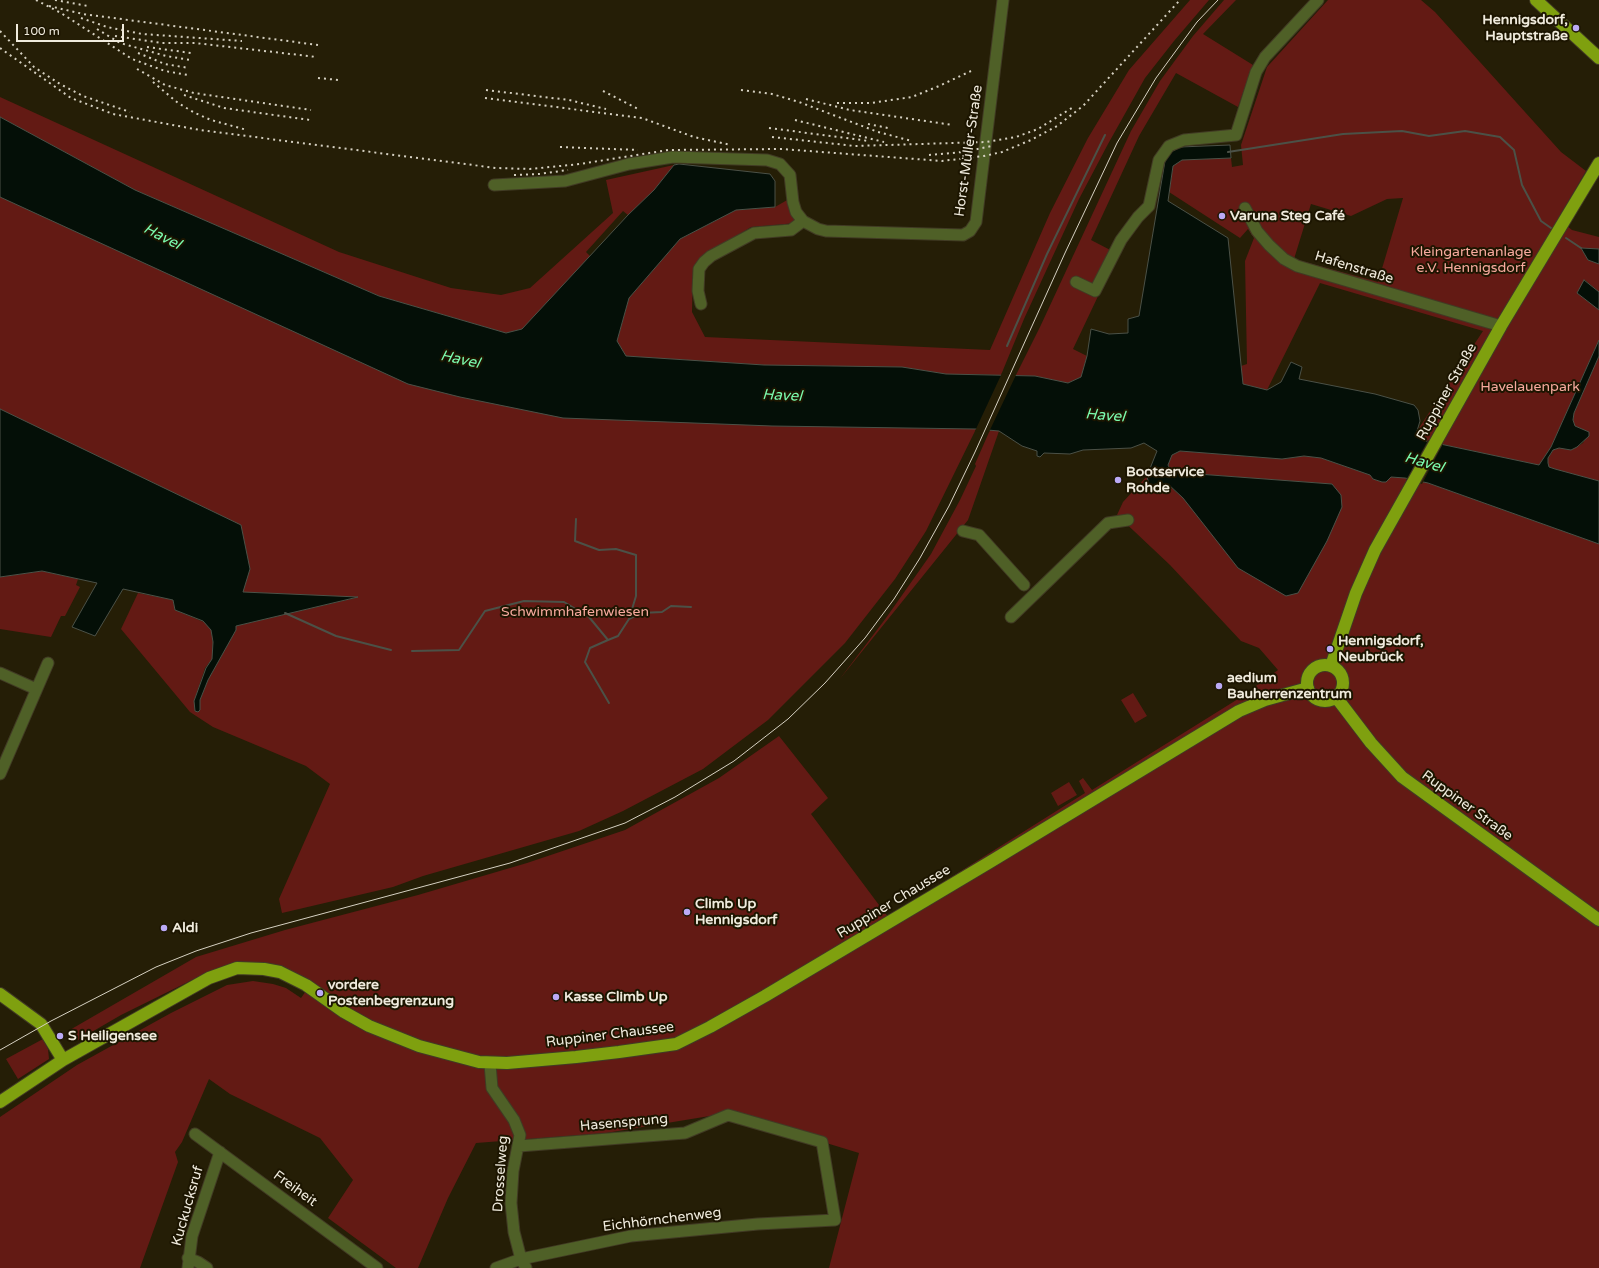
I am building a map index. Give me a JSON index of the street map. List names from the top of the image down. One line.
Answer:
{"streets":{"main road":["Ruppiner Straße","Ruppiner Chaussee"],"street":["Horst-Müller-Straße","Hafenstraße","Hasensprung","Drosselweg","Freiheit","Kuckucksruf","Eichhörnchenweg"]},"crossings":[["Hafenstraße","Ruppiner Straße"],["Ruppiner Straße","Ruppiner Chaussee"],["Ruppiner Chaussee","Drosselweg"],["Hasensprung","Drosselweg"],["Hasensprung","Eichhörnchenweg"],["Drosselweg","Eichhörnchenweg"],["Freiheit","Kuckucksruf"]],"water":["Havel"],"parks":["Kleingartenanlage e.V. Hennigsdorf","Havelauenpark","Schwimmhafenwiesen"],"places":["Hennigsdorf, Hauptstraße","Varuna Steg Café","Bootservice Rohde","Hennigsdorf, Neubrück","aedium Bauherrenzentrum","Climb Up Hennigsdorf","Aldi","vordere Postenbegrenzung","Kasse Climb Up","S Heiligensee"],"scale_bar":"100 m"}
